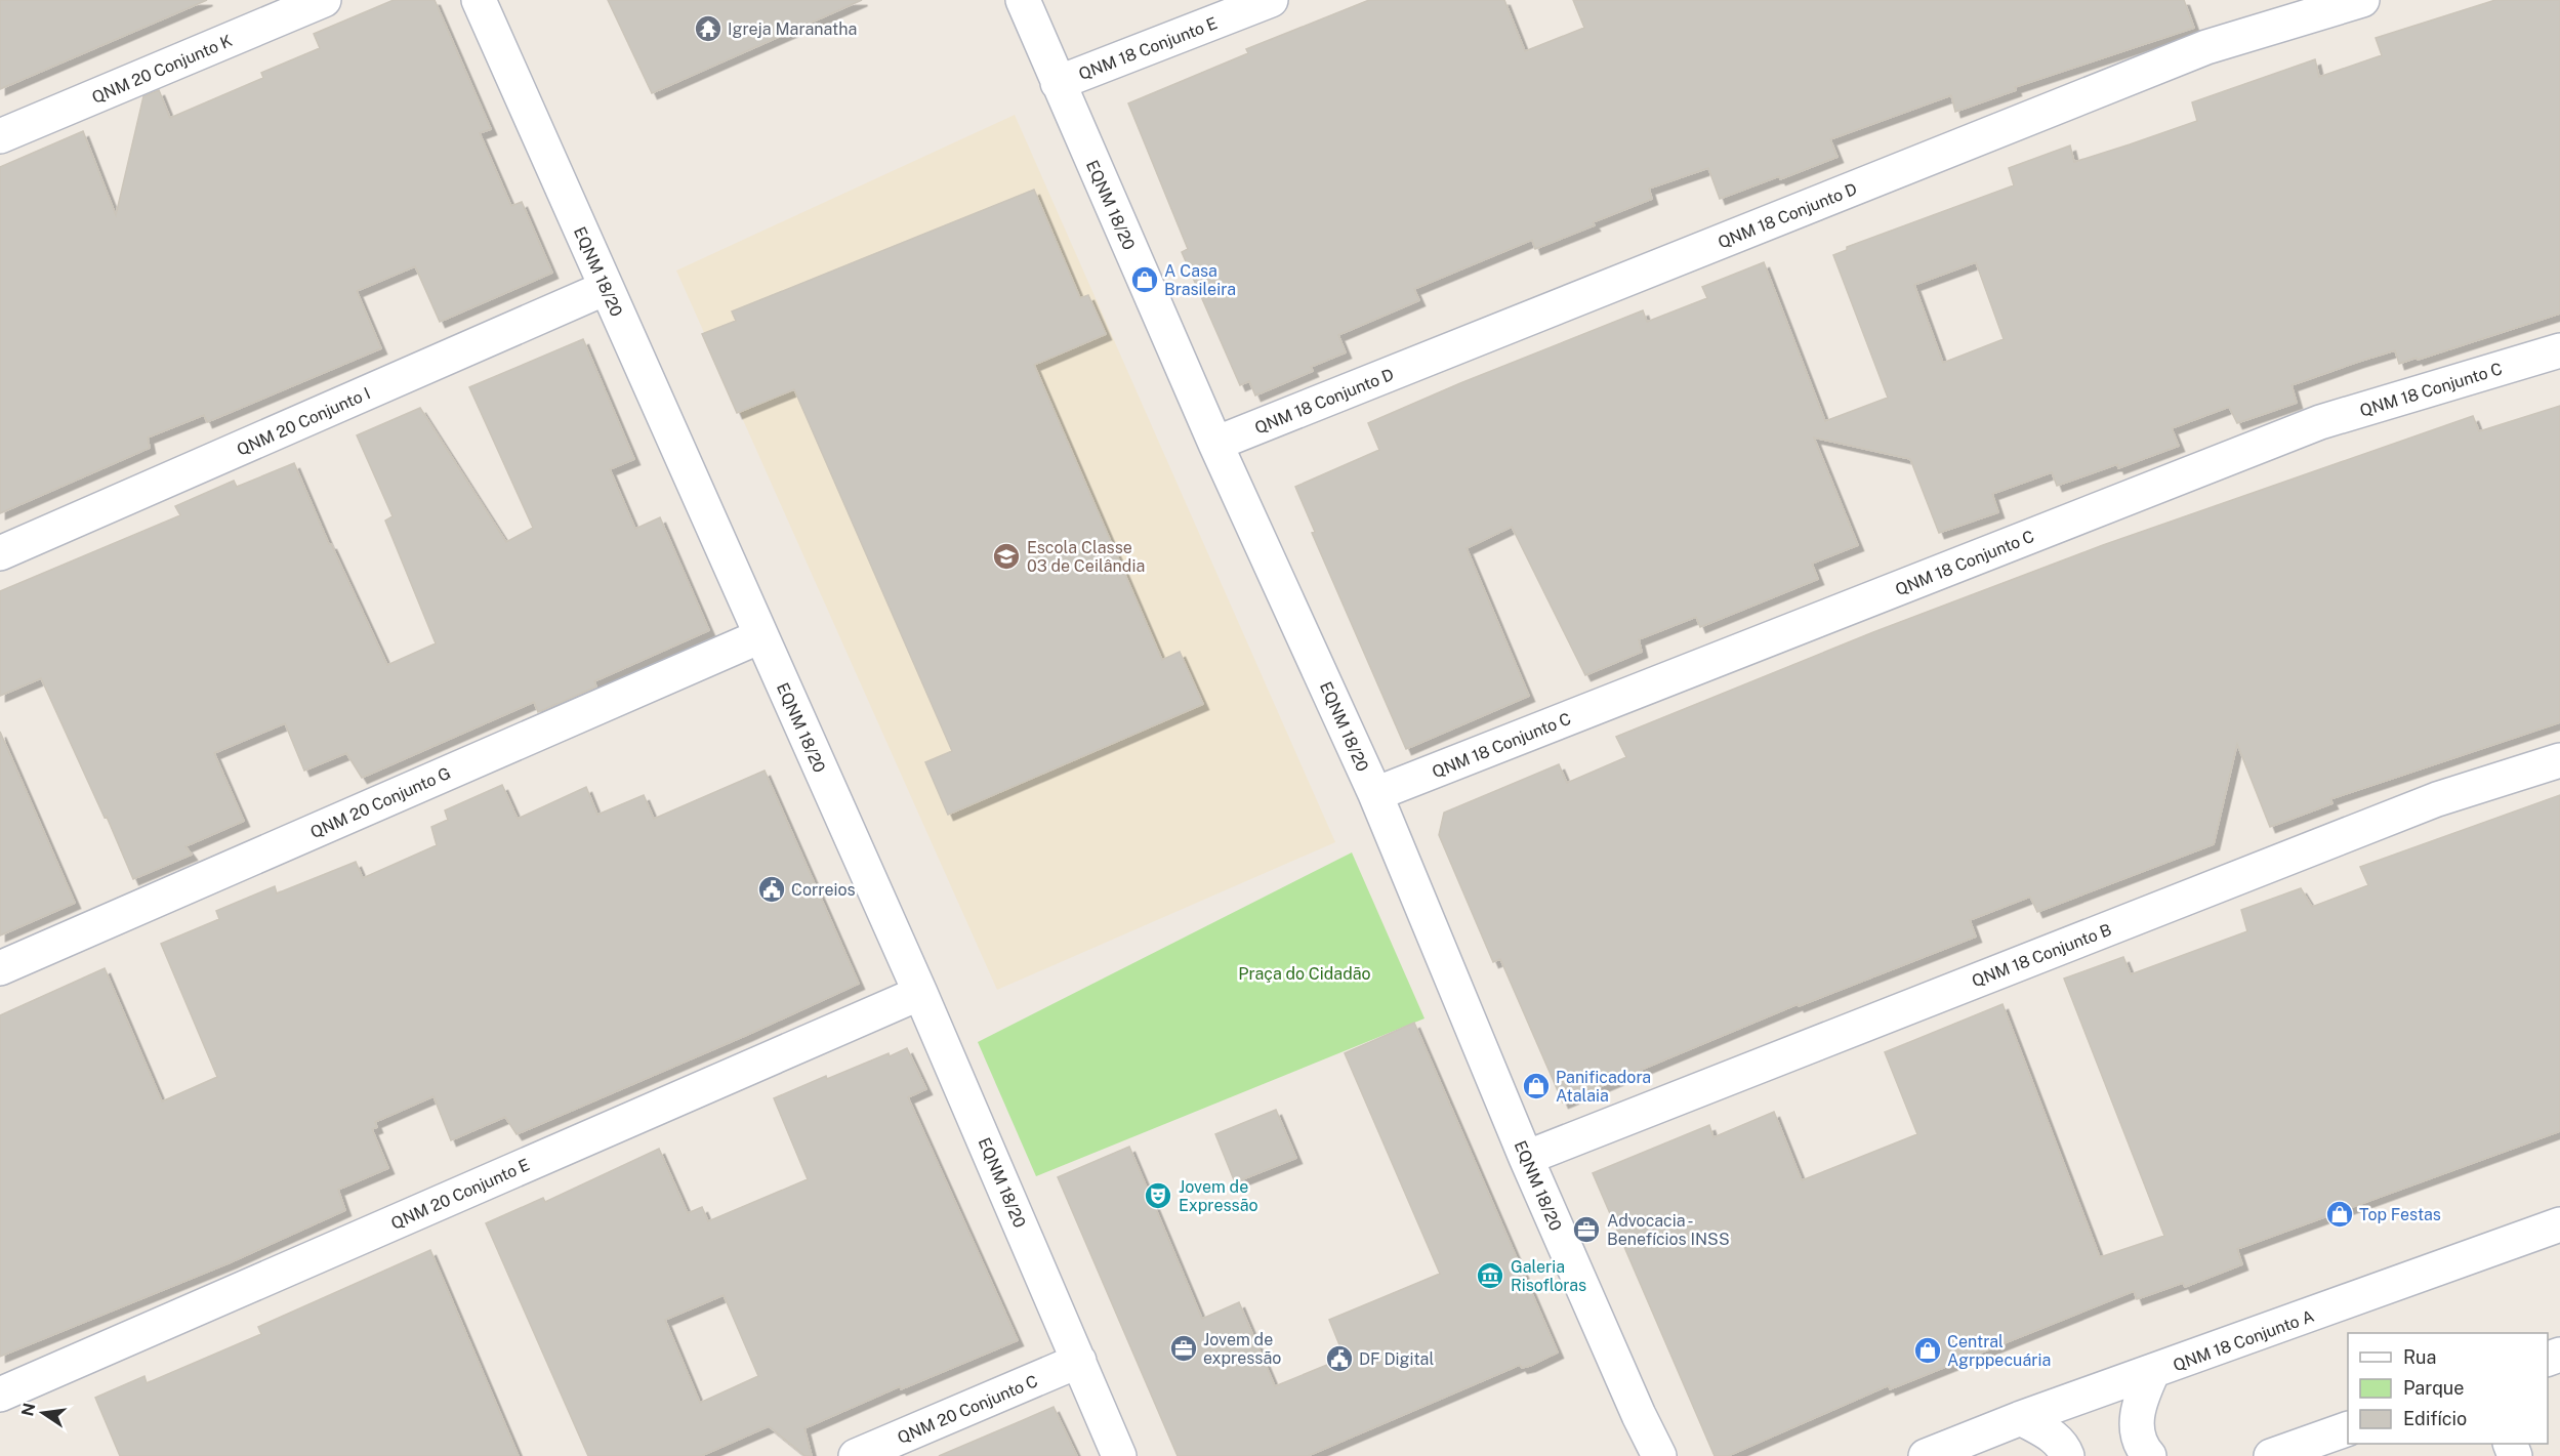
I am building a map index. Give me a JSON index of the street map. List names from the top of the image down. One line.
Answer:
{"streets":{"street":["QNM 18 Conjunto E","QNM 20 Conjunto K","EQNM 18/20","QNM 18 Conjunto D","QNM 18 Conjunto C","QNM 20 Conjunto I","QNM 20 Conjunto G","QNM 18 Conjunto B","QNM 20 Conjunto E","QNM 18 Conjunto A","QNM 20 Conjunto C"]},"crossings":[["QNM 18 Conjunto E","EQNM 18/20"],["EQNM 18/20","QNM 18 Conjunto D"],["EQNM 18/20","QNM 18 Conjunto C"],["EQNM 18/20","QNM 20 Conjunto I"],["EQNM 18/20","QNM 20 Conjunto G"],["EQNM 18/20","QNM 18 Conjunto B"],["EQNM 18/20","QNM 20 Conjunto E"],["EQNM 18/20","QNM 20 Conjunto C"]],"parks":["Praça do Cidadão"],"places":{"temple":["Igreja Maranatha"],"shop":["A Casa Brasileira","Panificadora Atalaia","Top Festas","Central Agrppecuária"],"school or university":["Escola Classe 03 de Ceilândia"],"public building":["Correios","DF Digital"],"theatre":["Jovem de Expressão"],"office":["Advocacia - Benefícios INSS","Jovem de expressão"],"museum":["Galeria Risofloras"]},"legend":["Rua","Parque","Edifício"],"north":"left"}
